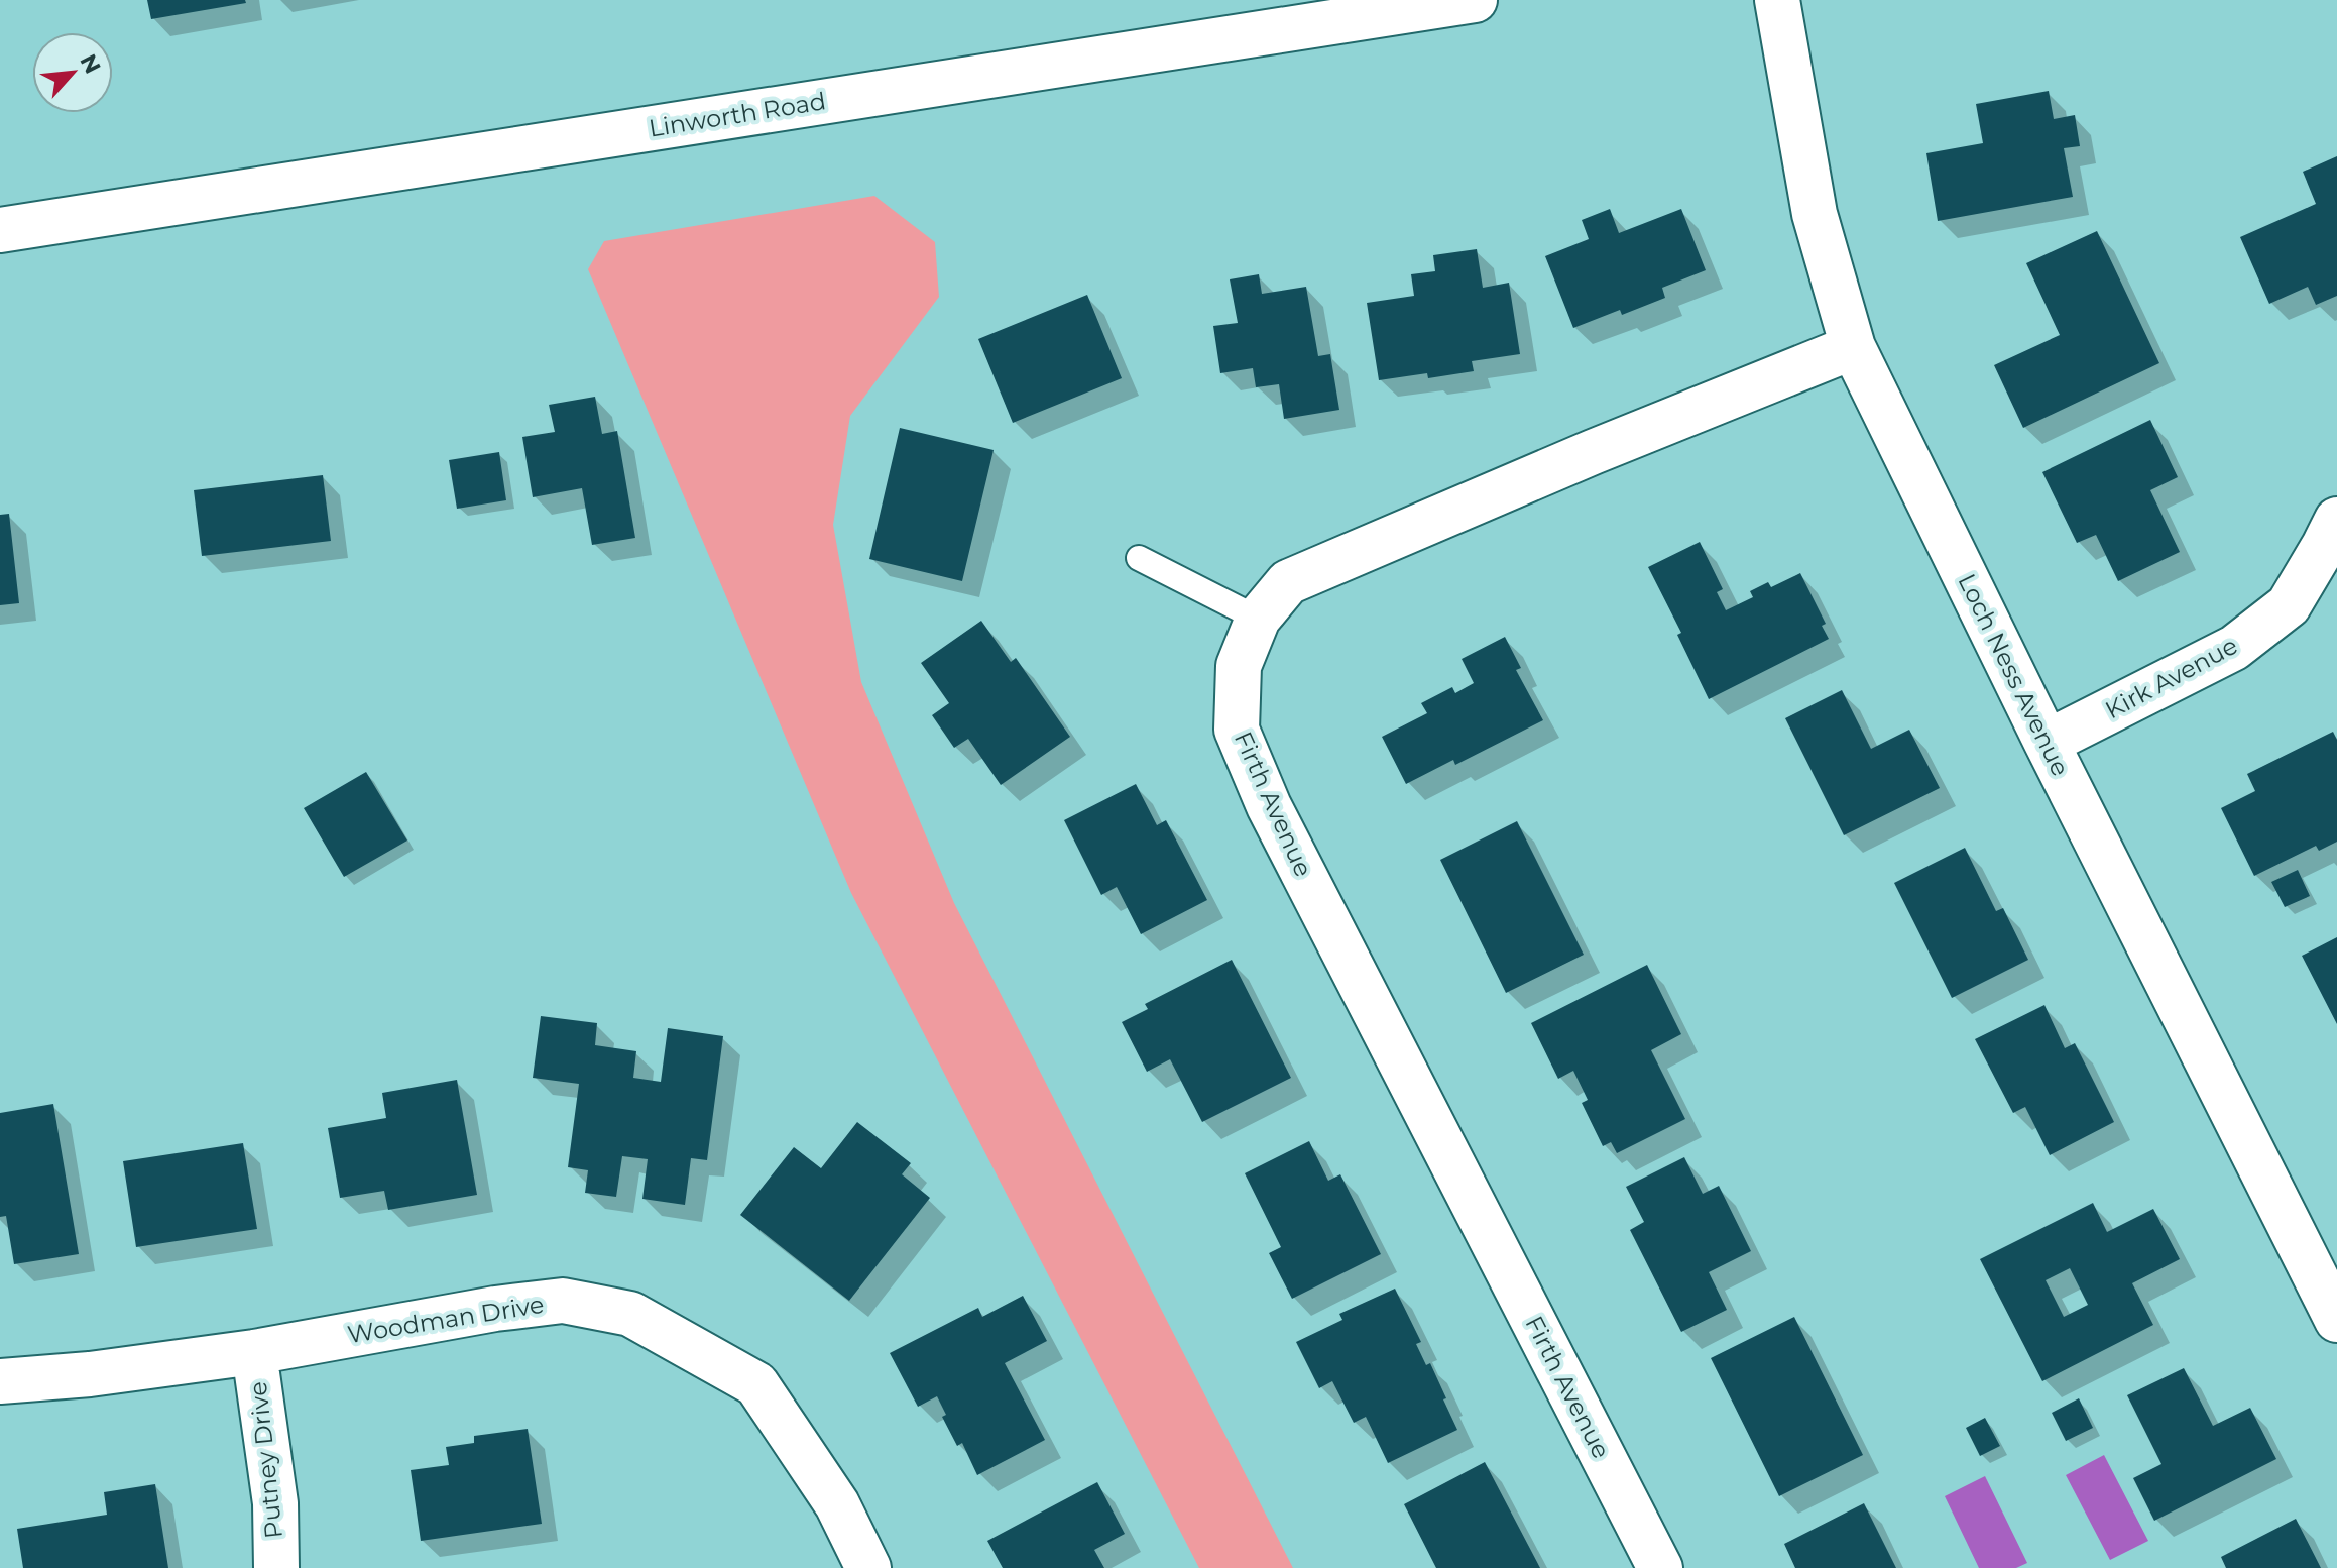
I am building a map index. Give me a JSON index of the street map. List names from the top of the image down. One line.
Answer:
{"streets":{"street":["Linworth Road","Loch Ness Avenue","Kirk Avenue","Firth Avenue","Woodman Drive","Putney Drive"]},"crossings":[["Loch Ness Avenue","Kirk Avenue"],["Loch Ness Avenue","Firth Avenue"],["Woodman Drive","Putney Drive"]],"north":"top right"}
